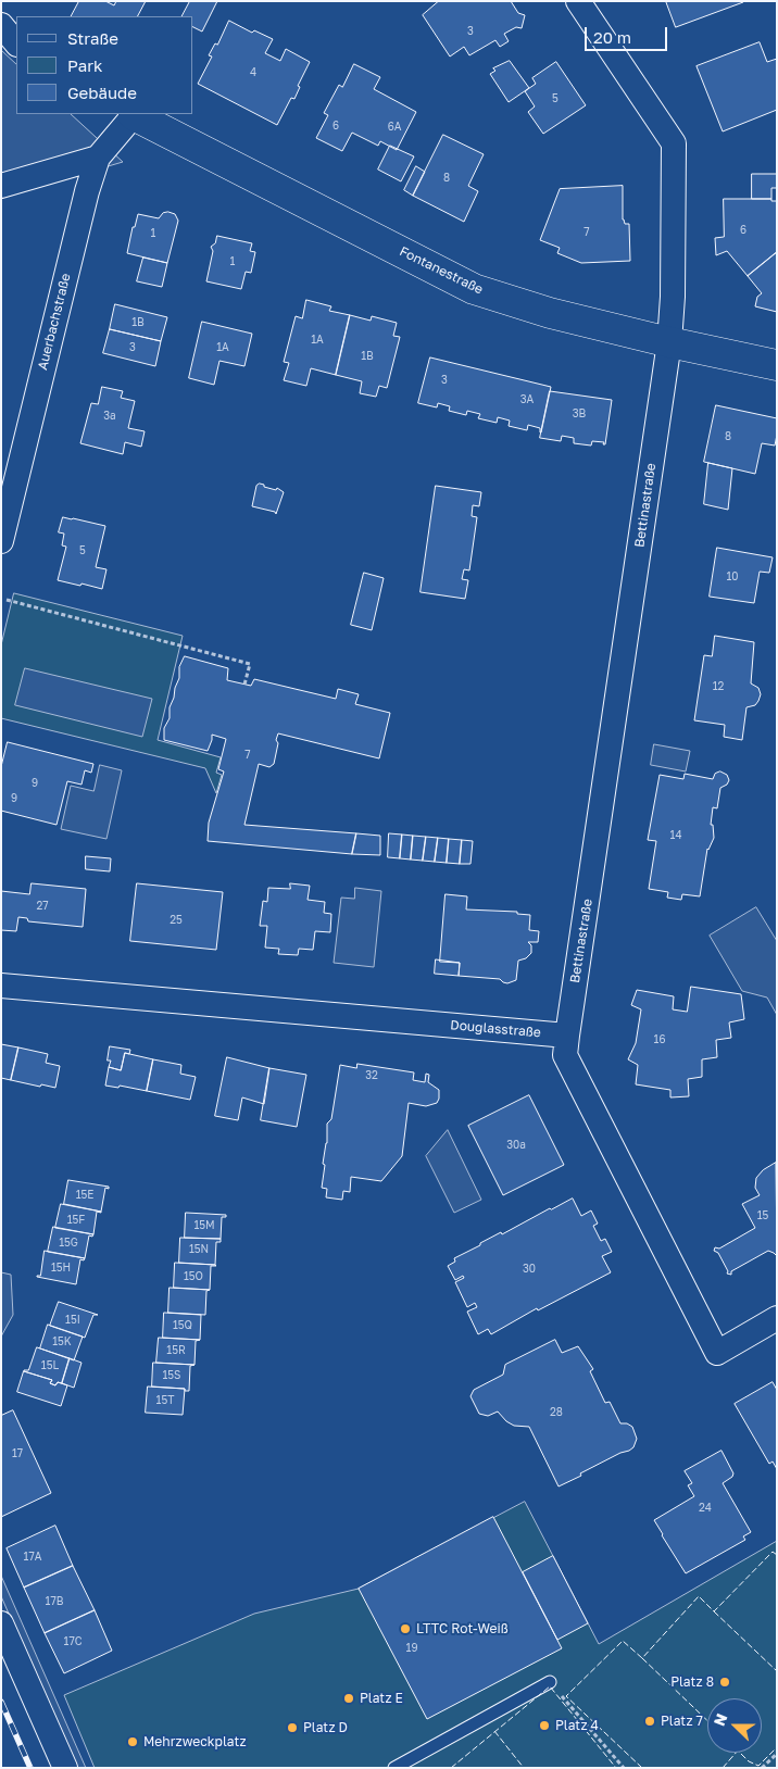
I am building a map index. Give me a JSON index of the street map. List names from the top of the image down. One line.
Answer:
{"streets":{"street":["Fontanestraße","Auerbachstraße","Bettinastraße","Douglasstraße"]},"crossings":[["Fontanestraße","Auerbachstraße"],["Fontanestraße","Bettinastraße"],["Bettinastraße","Douglasstraße"]],"places":["LTTC Rot-Weiß","Platz 8","Platz E","Platz 7","Platz 4","Platz D","Mehrzweckplatz"],"house_numbers":["3","4","5","6","6A","8","6","7","1","1","1B","1A","3","1A","1B","3","3A","3B","3a","8","5","10","12","7","9","9","14","27","25","16","32","30a","15E","15","15F","15M","15G","15N","15H","30","15O","15I","15Q","15K","15R","15L","15S","15T","28","17","24","17A","17B","17C","19"],"legend":["Straße","Park","Gebäude"],"scale_bar":"20 m","north":"left"}
